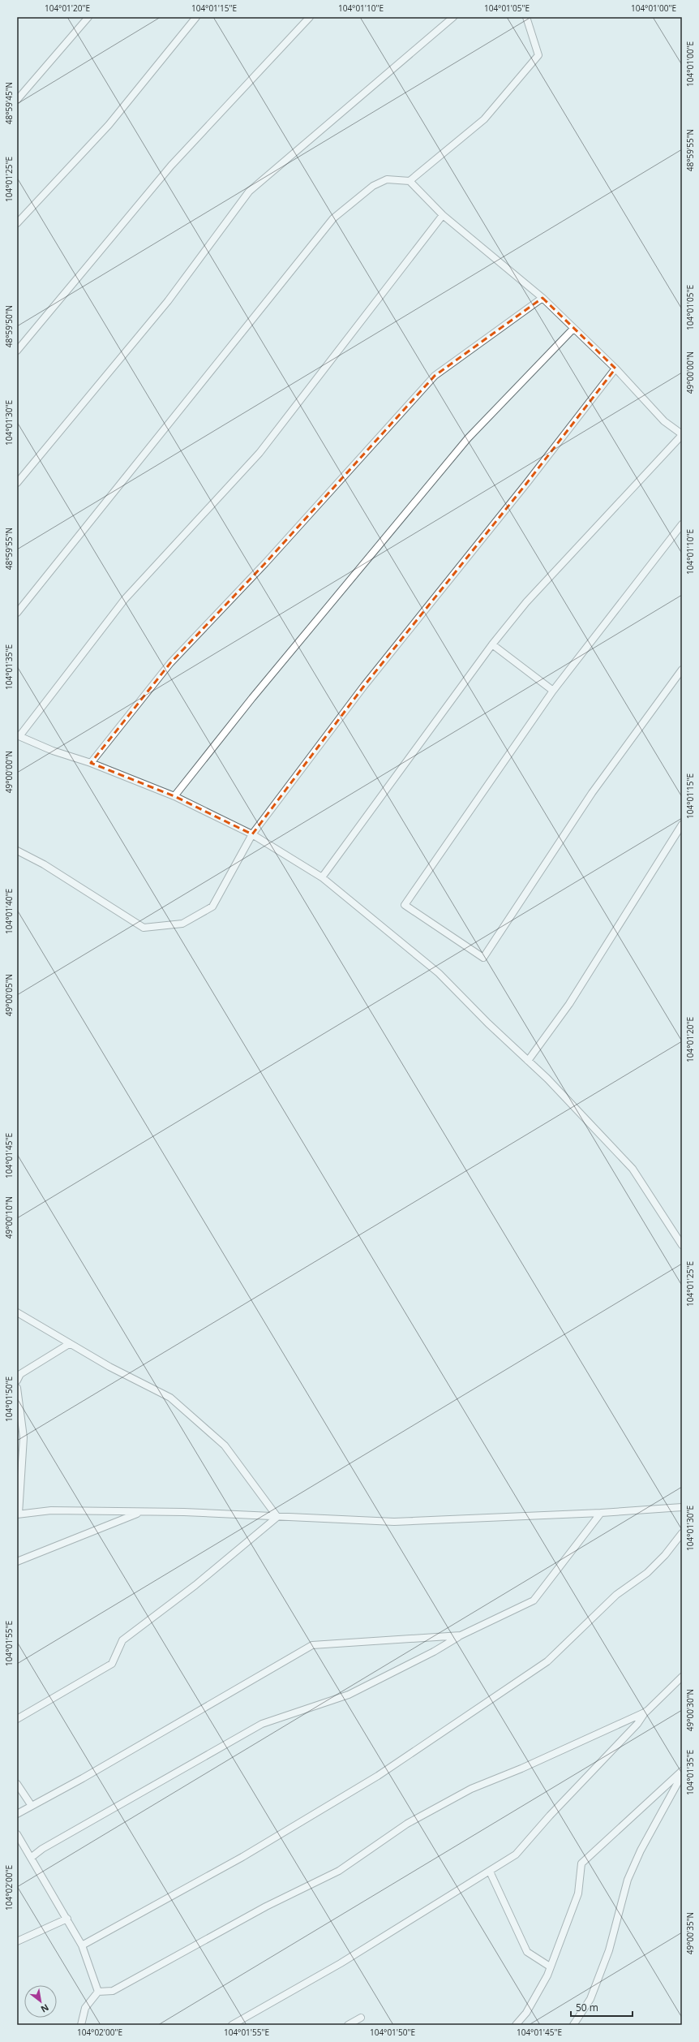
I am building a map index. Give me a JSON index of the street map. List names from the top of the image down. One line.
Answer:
{"scale_bar":"50 m","north":"bottom right","coordinates":["104°01'20\"E","104°01'15\"E","104°01'10\"E","104°01'05\"E","104°01'00\"E","48°59'45\"N","48°59'55\"N","104°01'25\"E","48°59'50\"N","49°00'00\"N","104°01'30\"E","104°01'35\"E","104°01'40\"E","49°00'05\"N","104°01'45\"E","49°00'10\"N","104°01'50\"E","104°01'55\"E","49°00'30\"N","104°02'00\"E","49°00'35\"N"]}
